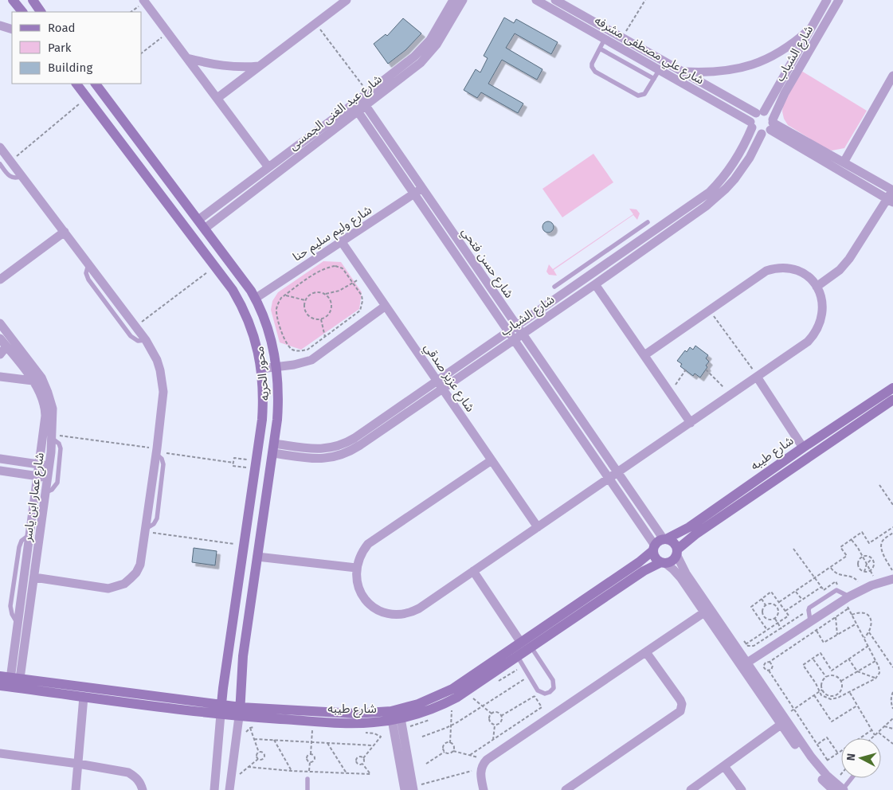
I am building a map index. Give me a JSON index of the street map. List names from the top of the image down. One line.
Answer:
{"streets":{"main road":["محور الحريه","شارع طيبه"],"street":["شارع علي مصطفى مشرفه","شارع الشباب","شارع عبد الغنى الجمسى","شارع وليم سليم حنا","شارع حسن فتحي","شارع عزيز صدقي","شارع عمار ابن ياسر"]},"crossings":[["شارع علي مصطفى مشرفه","شارع الشباب"],["شارع الشباب","شارع حسن فتحي"],["شارع الشباب","محور الحريه"],["شارع الشباب","شارع عزيز صدقي"],["شارع عبد الغنى الجمسى","شارع حسن فتحي"],["شارع عبد الغنى الجمسى","محور الحريه"],["شارع وليم سليم حنا","شارع حسن فتحي"],["شارع وليم سليم حنا","محور الحريه"],["شارع وليم سليم حنا","شارع عزيز صدقي"],["شارع حسن فتحي","شارع طيبه"],["محور الحريه","شارع طيبه"],["شارع طيبه","شارع عمار ابن ياسر"]],"legend":["Road","Park","Building"],"north":"left"}
